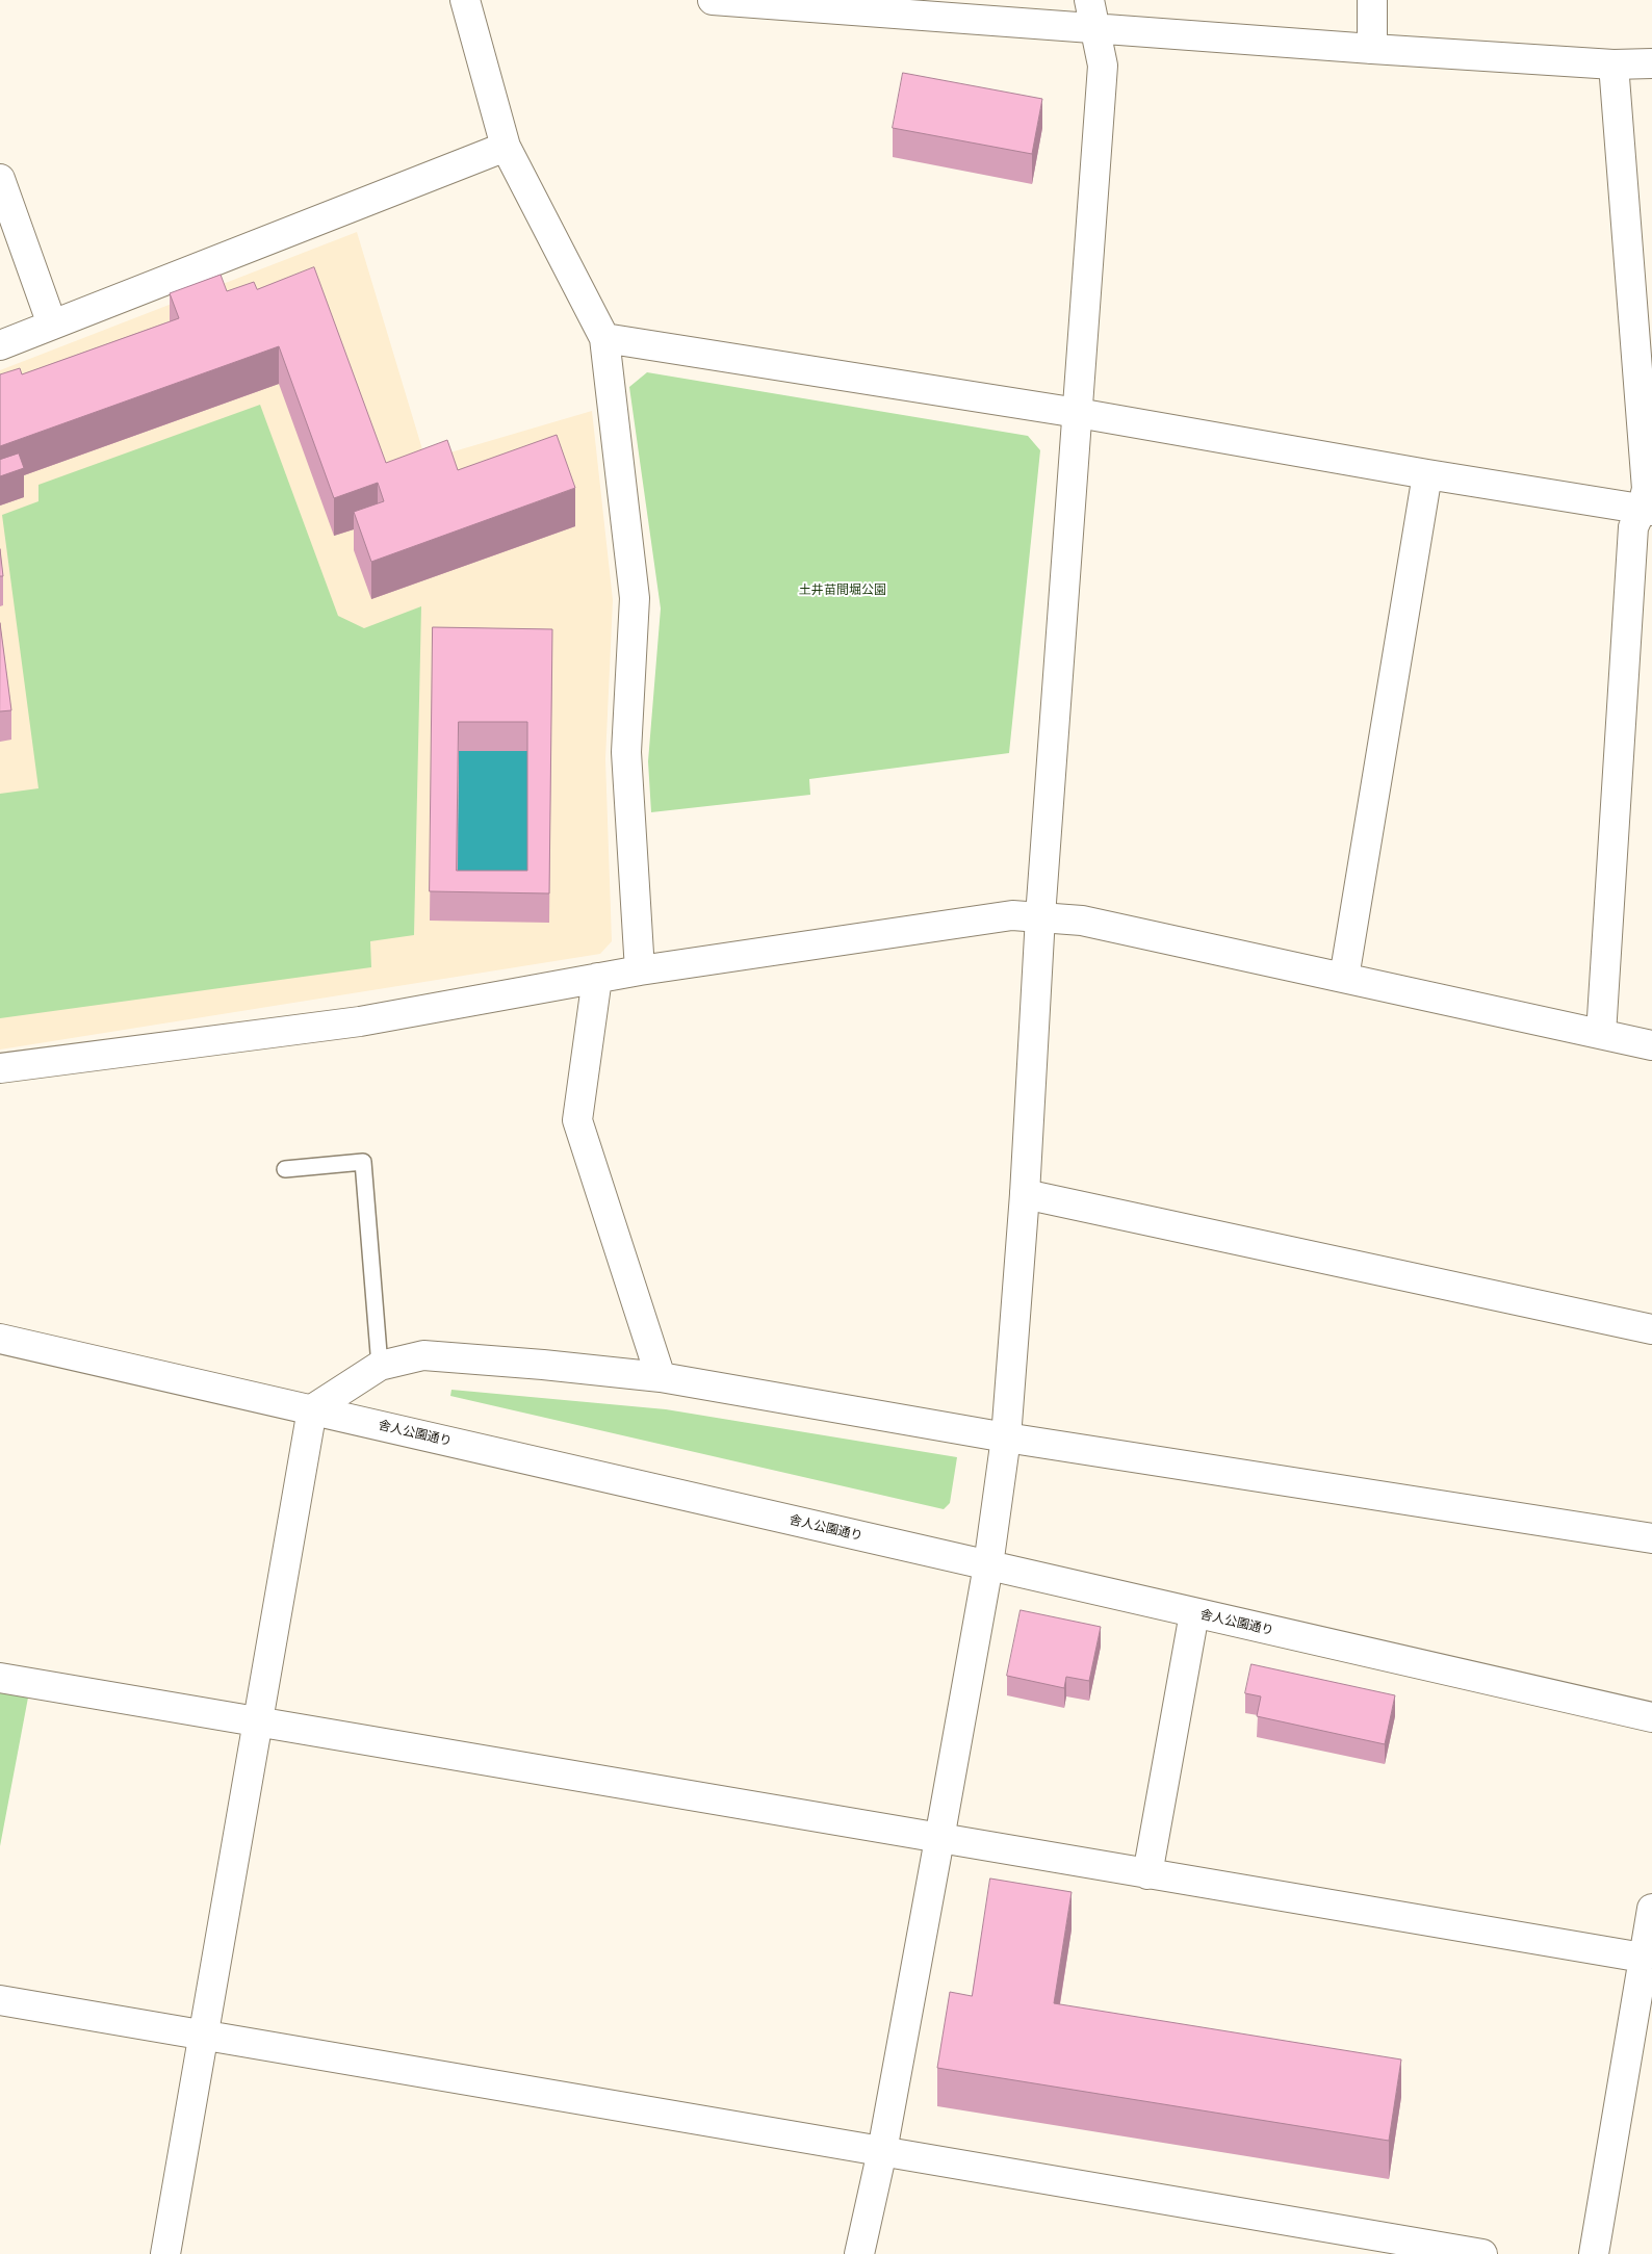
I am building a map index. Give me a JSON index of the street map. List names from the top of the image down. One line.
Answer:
{"streets":{"street":["舎人公園通り"]},"parks":["土井苗間堀公園"]}
